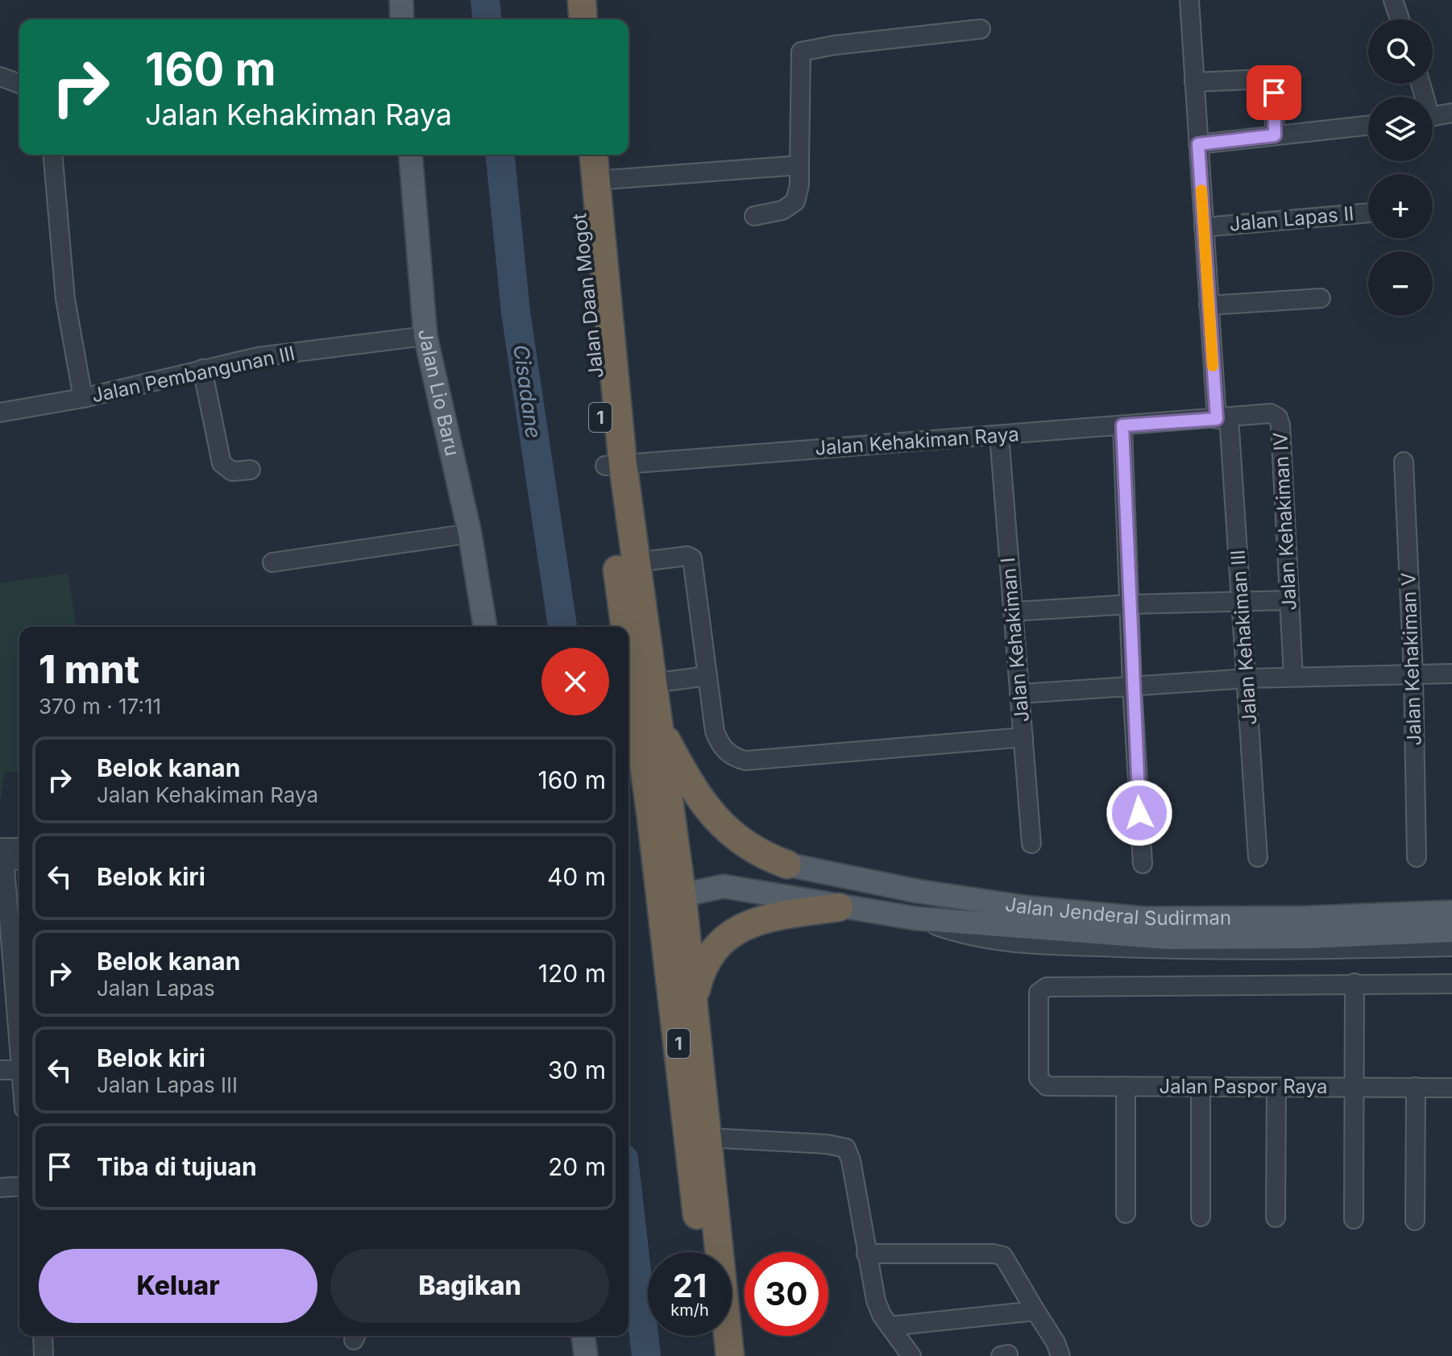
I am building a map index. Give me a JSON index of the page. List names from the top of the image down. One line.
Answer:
{"streets":{"highway":["Jalan Daan Mogot","1"],"main road":["Jalan Lio Baru","Jalan Jenderal Sudirman"],"street":["Jalan Lapas II","Jalan Pembangunan III","Jalan Kehakiman Raya","Jalan Kehakiman IV","Jalan Kehakiman III","Jalan Kehakiman I","Jalan Kehakiman V","Jalan Paspor Raya"]},"crossings":[["Jalan Lapas II","Jalan Kehakiman III"],["Jalan Daan Mogot","Jalan Kehakiman Raya"],["Jalan Daan Mogot","Jalan Jenderal Sudirman"],["Jalan Pembangunan III","Jalan Lio Baru"],["Jalan Kehakiman Raya","Jalan Kehakiman IV"],["Jalan Kehakiman Raya","Jalan Kehakiman III"],["Jalan Kehakiman Raya","Jalan Kehakiman I"],["Jalan Kehakiman IV","Jalan Kehakiman III"]],"water":["Cisadane"],"page":{"map_buttons":["+","−"],"turn":["160 m","Jalan Kehakiman Raya"],"heading":["1 mnt","370 m · 17:11"],"list":[{"name":"Belok kanan","note":"Jalan Kehakiman Raya","value":"160 m"},{"name":"Belok kiri","value":"40 m"},{"name":"Belok kanan","note":"Jalan Lapas","value":"120 m"},{"name":"Belok kiri","note":"Jalan Lapas III","value":"30 m"},{"name":"Tiba di tujuan","value":"20 m"}],"buttons":["Keluar","Bagikan"],"speed":"21 km/h","limit":"30"}}
